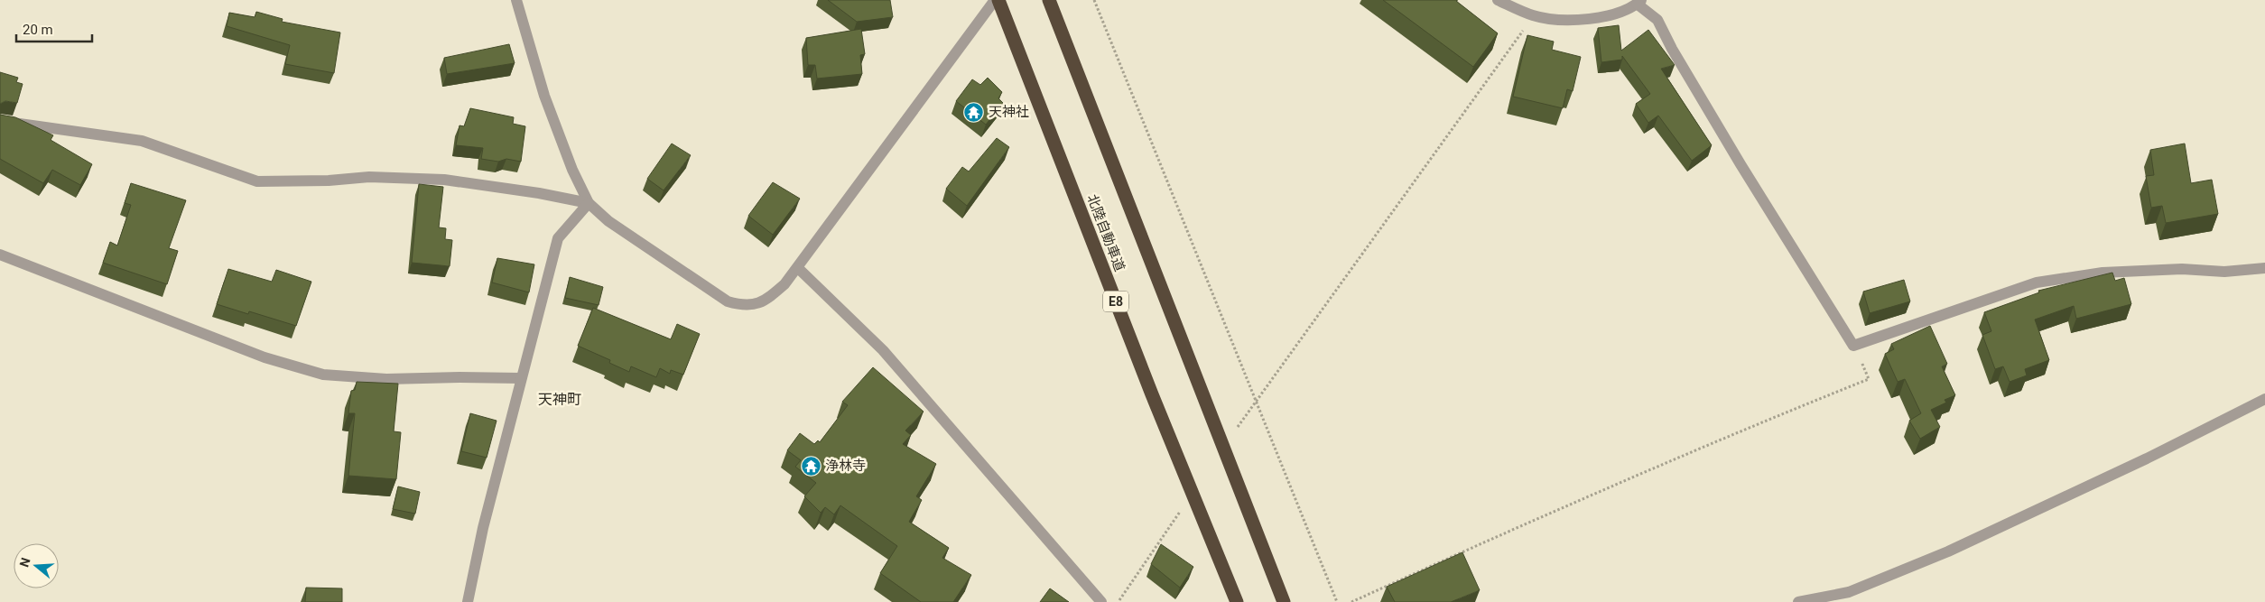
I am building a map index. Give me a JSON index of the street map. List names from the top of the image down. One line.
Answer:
{"streets":{"highway":["北陸自動車道","E8"]},"districts":["天神町"],"places":{"temple":["天神社","浄林寺"]},"scale_bar":"20 m","north":"left"}
